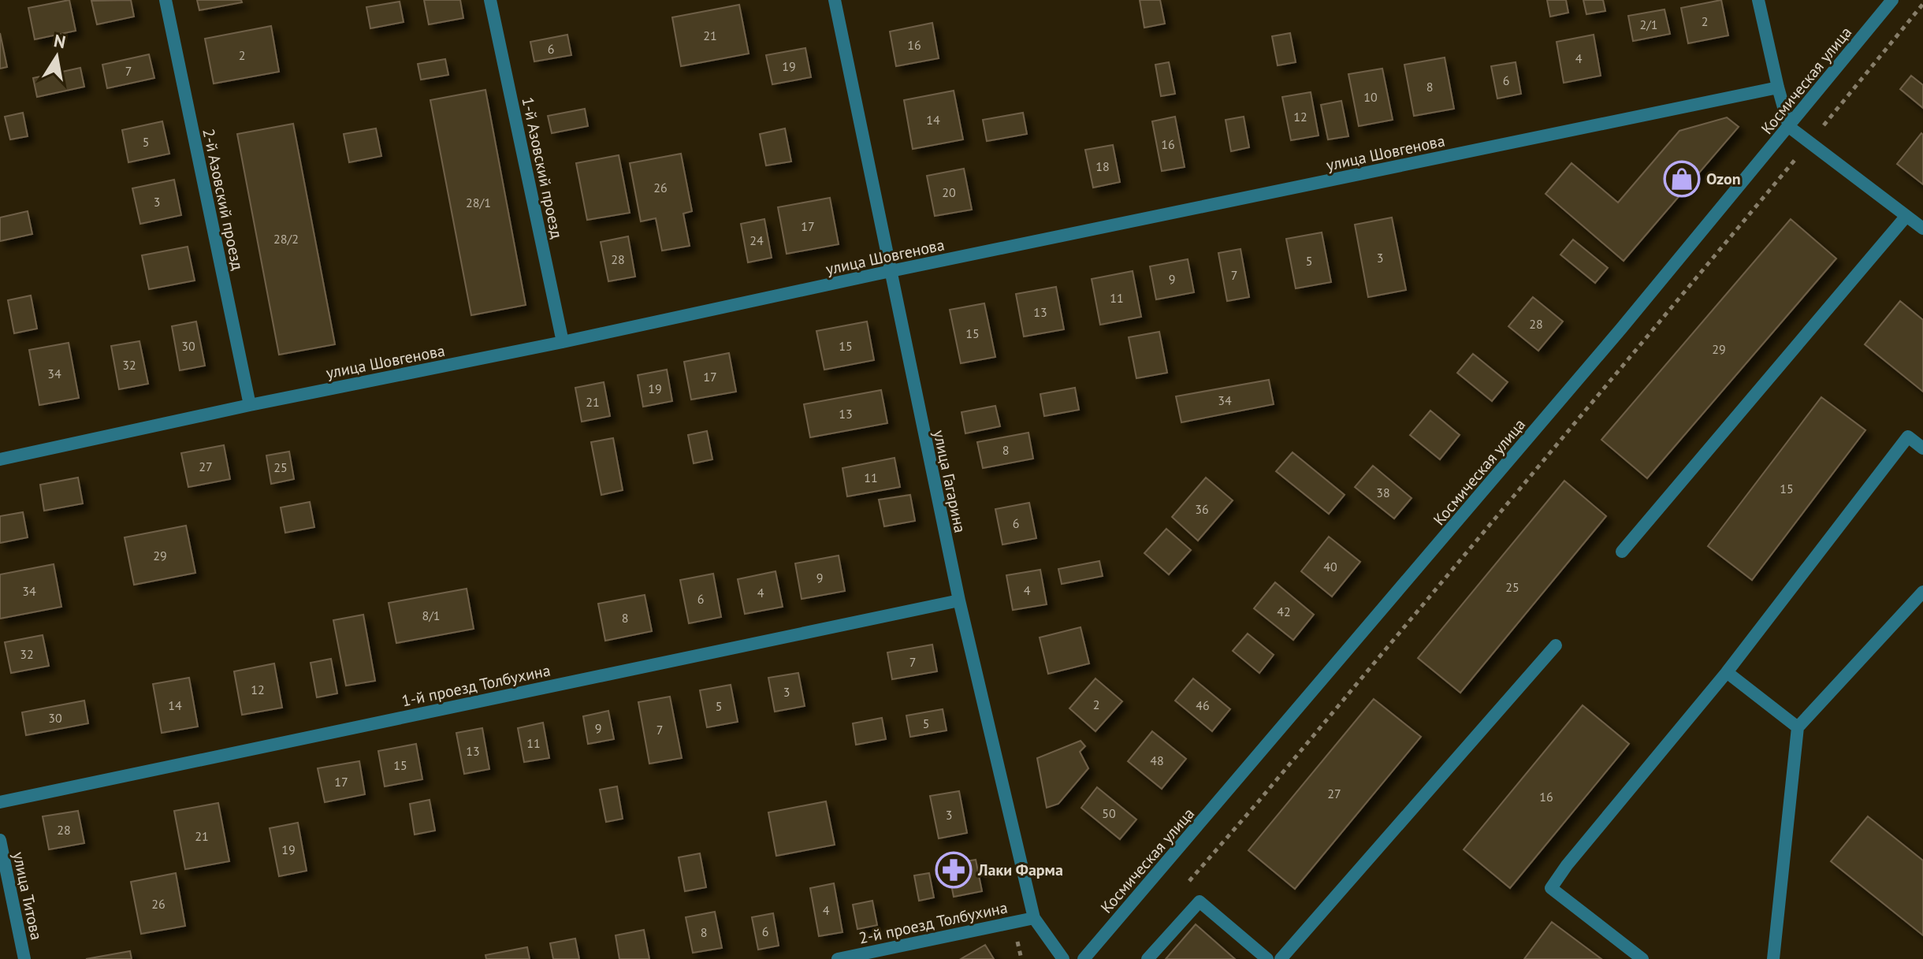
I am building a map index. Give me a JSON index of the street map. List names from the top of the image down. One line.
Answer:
{"streets":{"street":["Космическая улица","улица Шовгенова","1-й Азовский проезд","2-й Азовский проезд","улица Гагарина","1-й проезд Толбухина","улица Титова","2-й проезд Толбухина"]},"crossings":[["улица Шовгенова","1-й Азовский проезд"],["улица Шовгенова","2-й Азовский проезд"],["улица Шовгенова","улица Гагарина"],["улица Гагарина","1-й проезд Толбухина"],["улица Гагарина","2-й проезд Толбухина"]],"places":{"shop":["Ozon"],"pharmacy":["Лаки Фарма"]},"house_numbers":["2","2/1","21","16","6","2","4","19","7","6","8","10","12","14","5","16","18","26","20","3","28/1","17","28/2","24","3","28","5","7","9","11","13","28","15","30","15","29","32","34","17","19","34","21","13","8","27","25","11","15","38","36","6","29","40","9","25","4","34","4","6","42","8/1","8","32","7","12","3","2","14","46","5","30","5","9","7","11","13","48","15","17","27","16","50","3","28","21","19","26","4","6","8"],"north":"top"}
